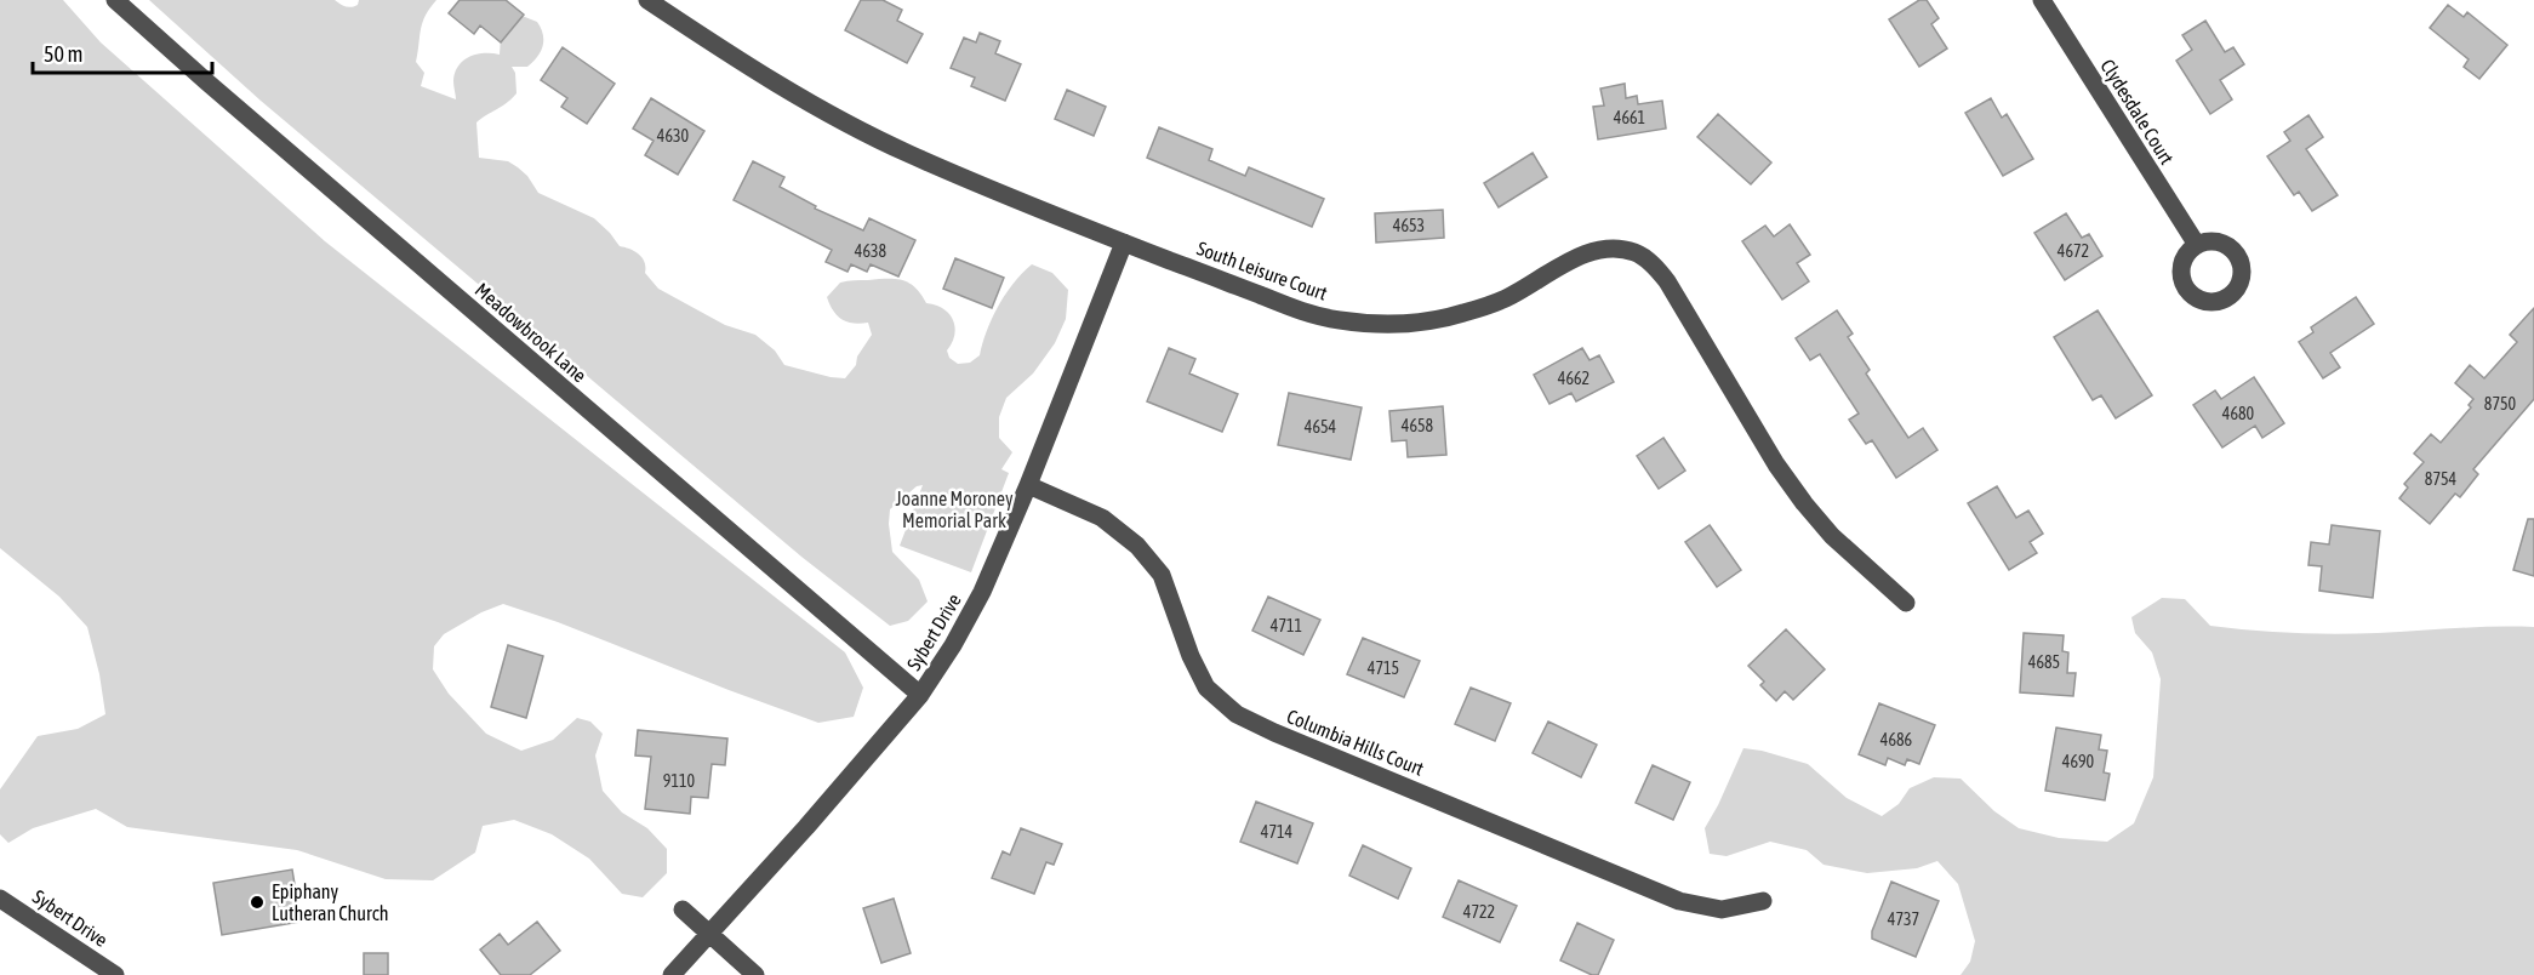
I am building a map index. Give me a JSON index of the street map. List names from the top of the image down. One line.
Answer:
{"streets":{"street":["Clydesdale Court","South Leisure Court","Meadowbrook Lane","Sybert Drive","Columbia Hills Court"]},"crossings":[["South Leisure Court","Sybert Drive"],["Meadowbrook Lane","Sybert Drive"],["Sybert Drive","Columbia Hills Court"]],"parks":["Joanne Moroney Memorial Park"],"places":["Epiphany Lutheran Church"],"house_numbers":["4661","4630","4653","4638","4672","4662","8750","4680","4658","4654","8754","4711","4685","4715","4686","4690","9110","4714","4722","4737"],"scale_bar":"50 m"}
